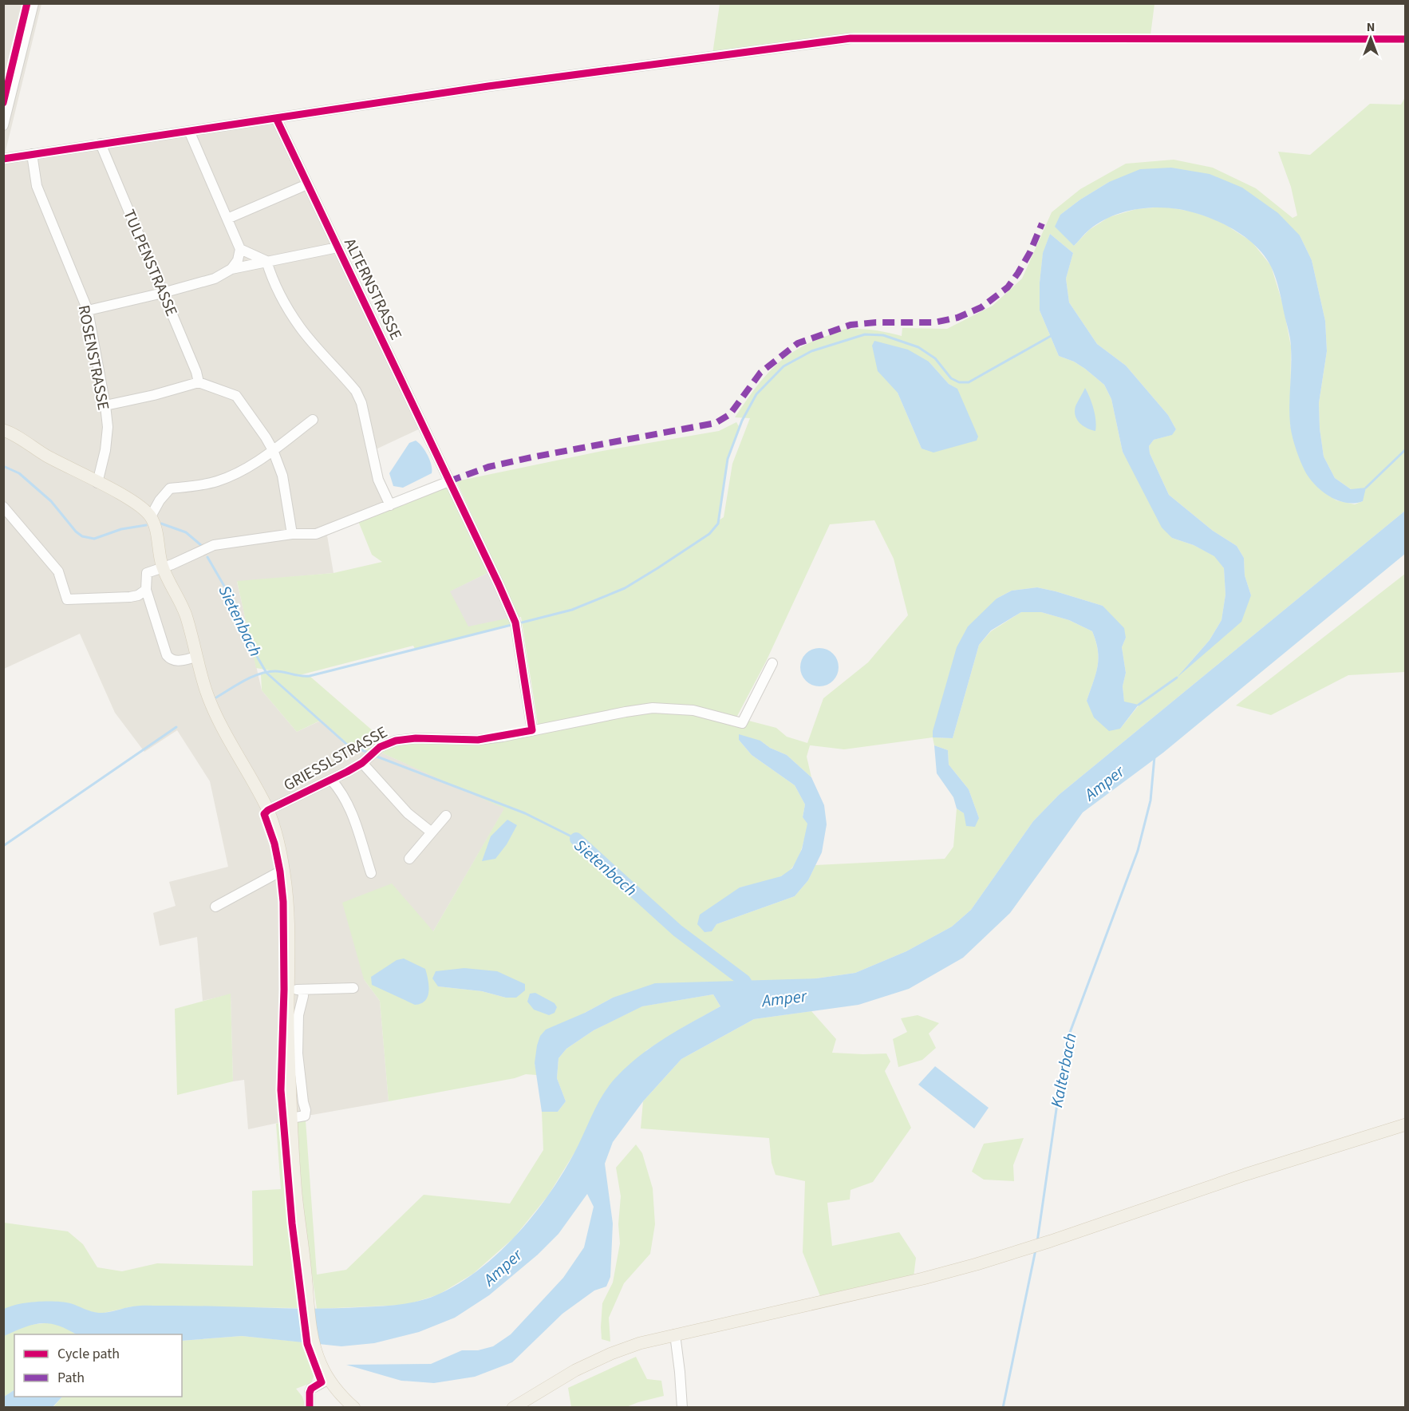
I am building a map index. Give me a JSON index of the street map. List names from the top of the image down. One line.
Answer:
{"streets":{"street":["TULPENSTRASSE","ALTERNSTRASSE","ROSENSTRASSE","GRIESSLSTRASSE"]},"crossings":[["ALTERNSTRASSE","GRIESSLSTRASSE"]],"water":["Sietenbach","Amper","Kalterbach"],"legend":["Cycle path","Path"],"north":"top"}
